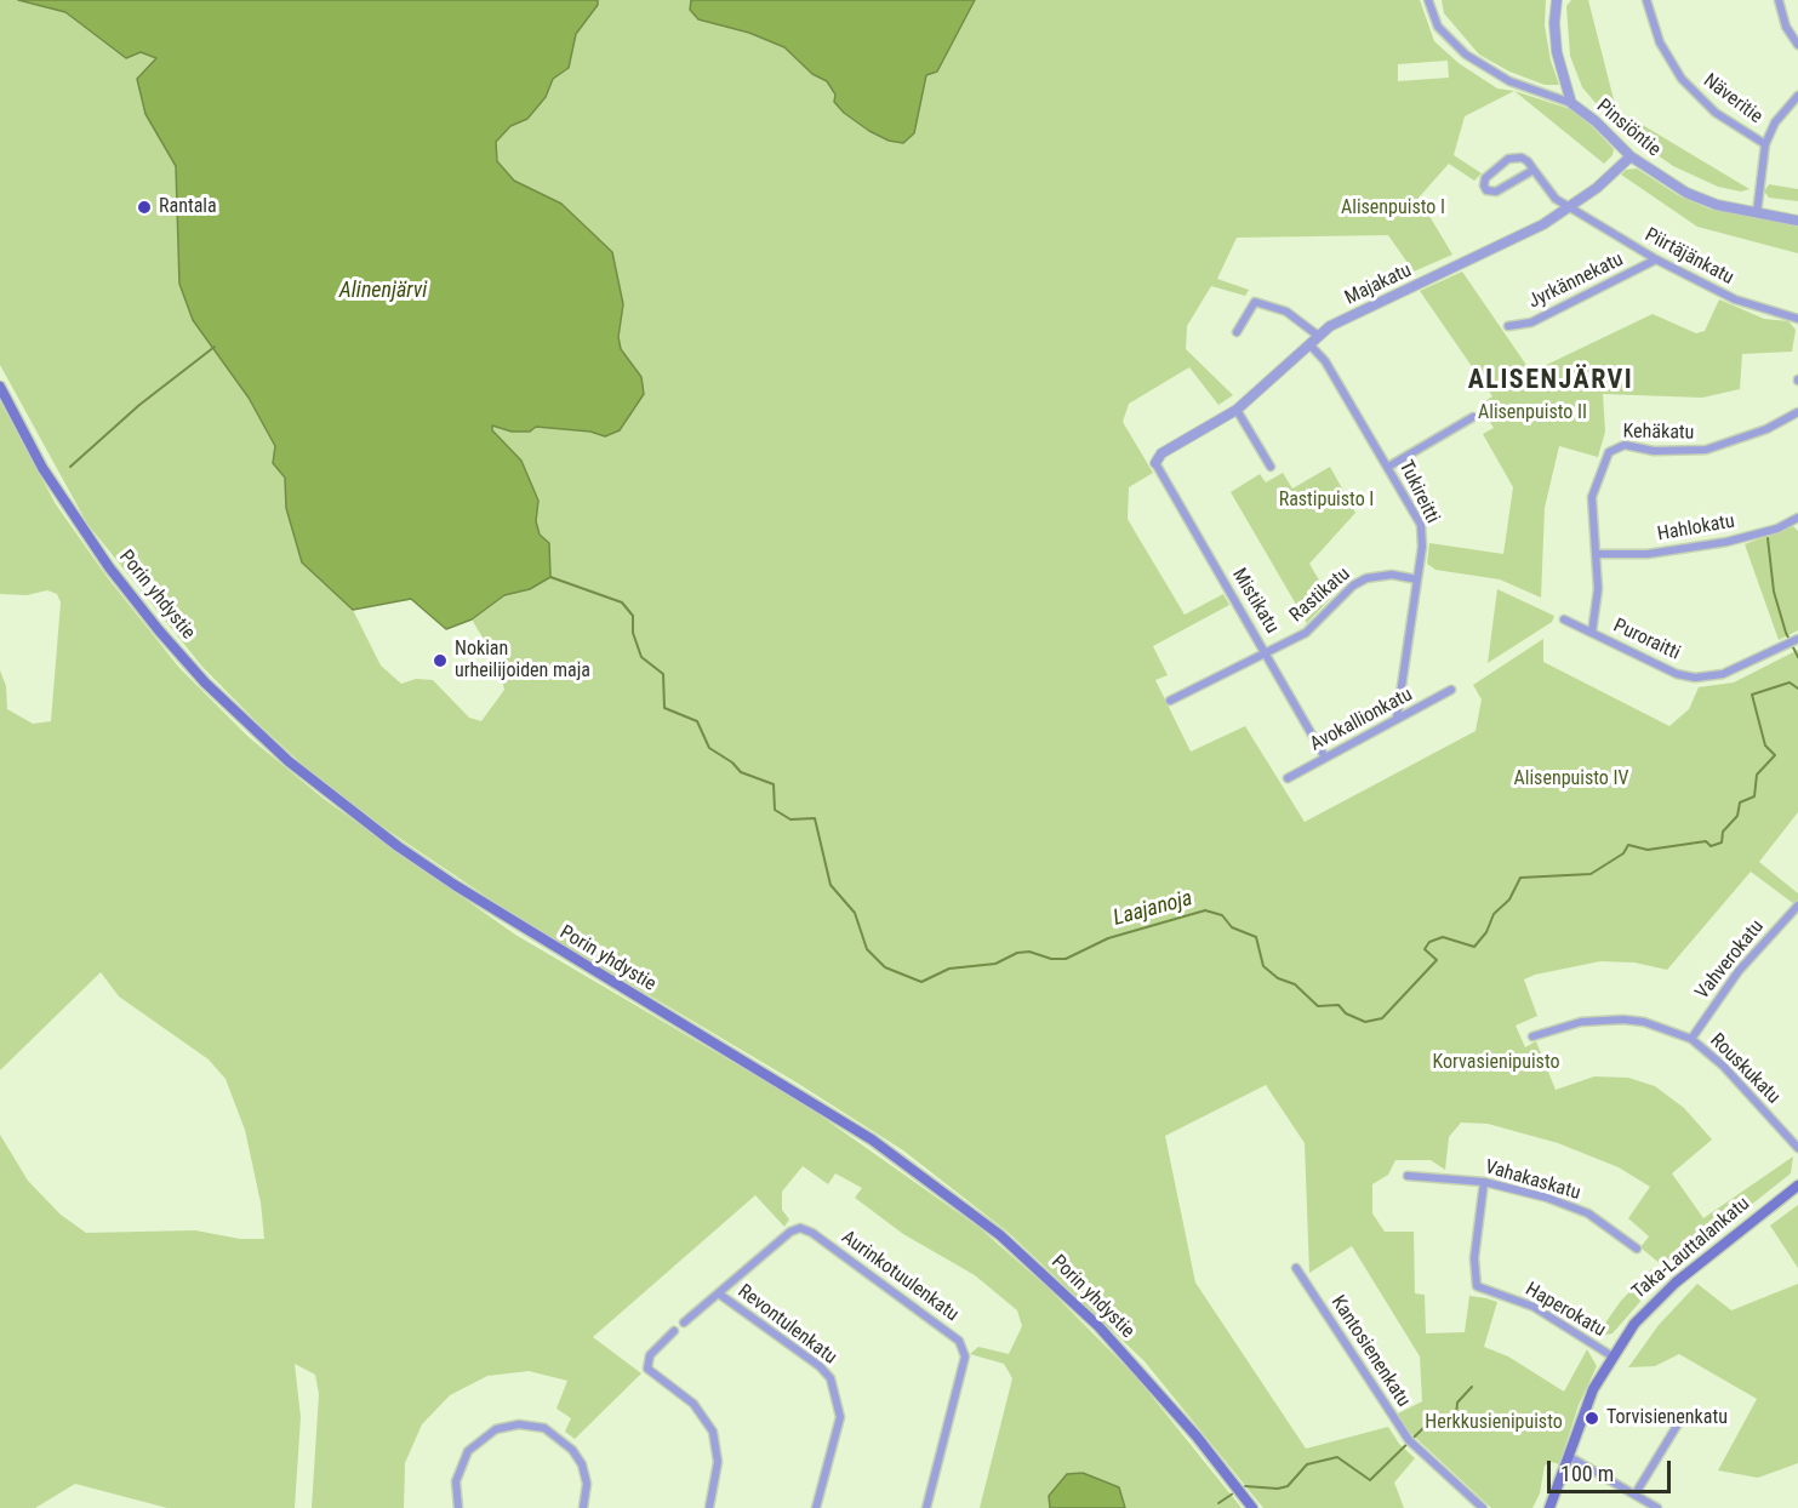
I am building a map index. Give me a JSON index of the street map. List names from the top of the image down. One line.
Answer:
{"streets":{"main road":["Porin yhdystie","Taka-Lauttalankatu"],"street":["Näveritie","Pinsiöntie","Piirtäjänkatu","Jyrkännekatu","Majakatu","Kehäkatu","Tukireitti","Hahlokatu","Rastikatu","Mistikatu","Puroraitti","Avokallionkatu","Vahverokatu","Rouskukatu","Vahakaskatu","Aurinkotuulenkatu","Haperokatu","Revontulenkatu","Kantosienenkatu"]},"crossings":[["Pinsiöntie","Majakatu"],["Piirtäjänkatu","Jyrkännekatu"],["Piirtäjänkatu","Majakatu"],["Majakatu","Tukireitti"],["Majakatu","Mistikatu"],["Kehäkatu","Hahlokatu"],["Kehäkatu","Puroraitti"],["Tukireitti","Rastikatu"],["Tukireitti","Avokallionkatu"],["Rastikatu","Mistikatu"],["Mistikatu","Avokallionkatu"],["Vahverokatu","Rouskukatu"],["Vahakaskatu","Haperokatu"],["Taka-Lauttalankatu","Haperokatu"],["Aurinkotuulenkatu","Revontulenkatu"]],"districts":["ALISENJÄRVI"],"water":["Alinenjärvi","Laajanoja"],"parks":["Alisenpuisto I","Alisenpuisto II","Rastipuisto I","Alisenpuisto IV","Korvasienipuisto","Herkkusienipuisto"],"places":["Rantala","Nokian urheilijoiden maja","Torvisienenkatu"],"scale_bar":"100 m"}
